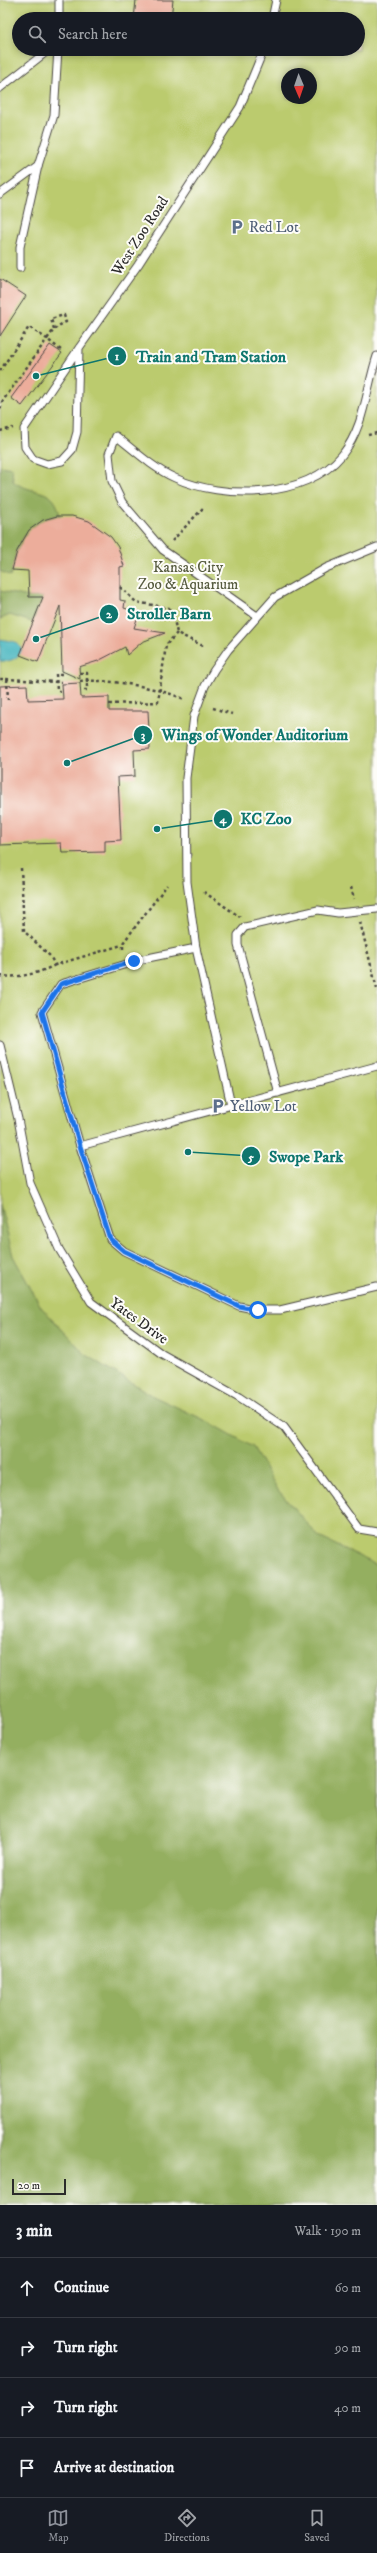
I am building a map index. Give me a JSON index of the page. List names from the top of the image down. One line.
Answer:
{"streets":{"lane":["West Zoo Road","Yates Drive"]},"parks":["Kansas City Zoo & Aquarium"],"places":{"parking":["Red Lot","Yellow Lot"],"other":["Train and Tram Station","Stroller Barn","Wings of Wonder Auditorium","KC Zoo","Swope Park"]},"scale_bar":"20 m","north":"bottom","page":{"search":"Search here","scale":"20 m","heading":["3 min","Walk · 190 m"],"list":[["Continue","60 m"],["Turn right","90 m"],["Turn right","40 m"],"Arrive at destination"],"nav":["Map","Directions","Saved"]}}
